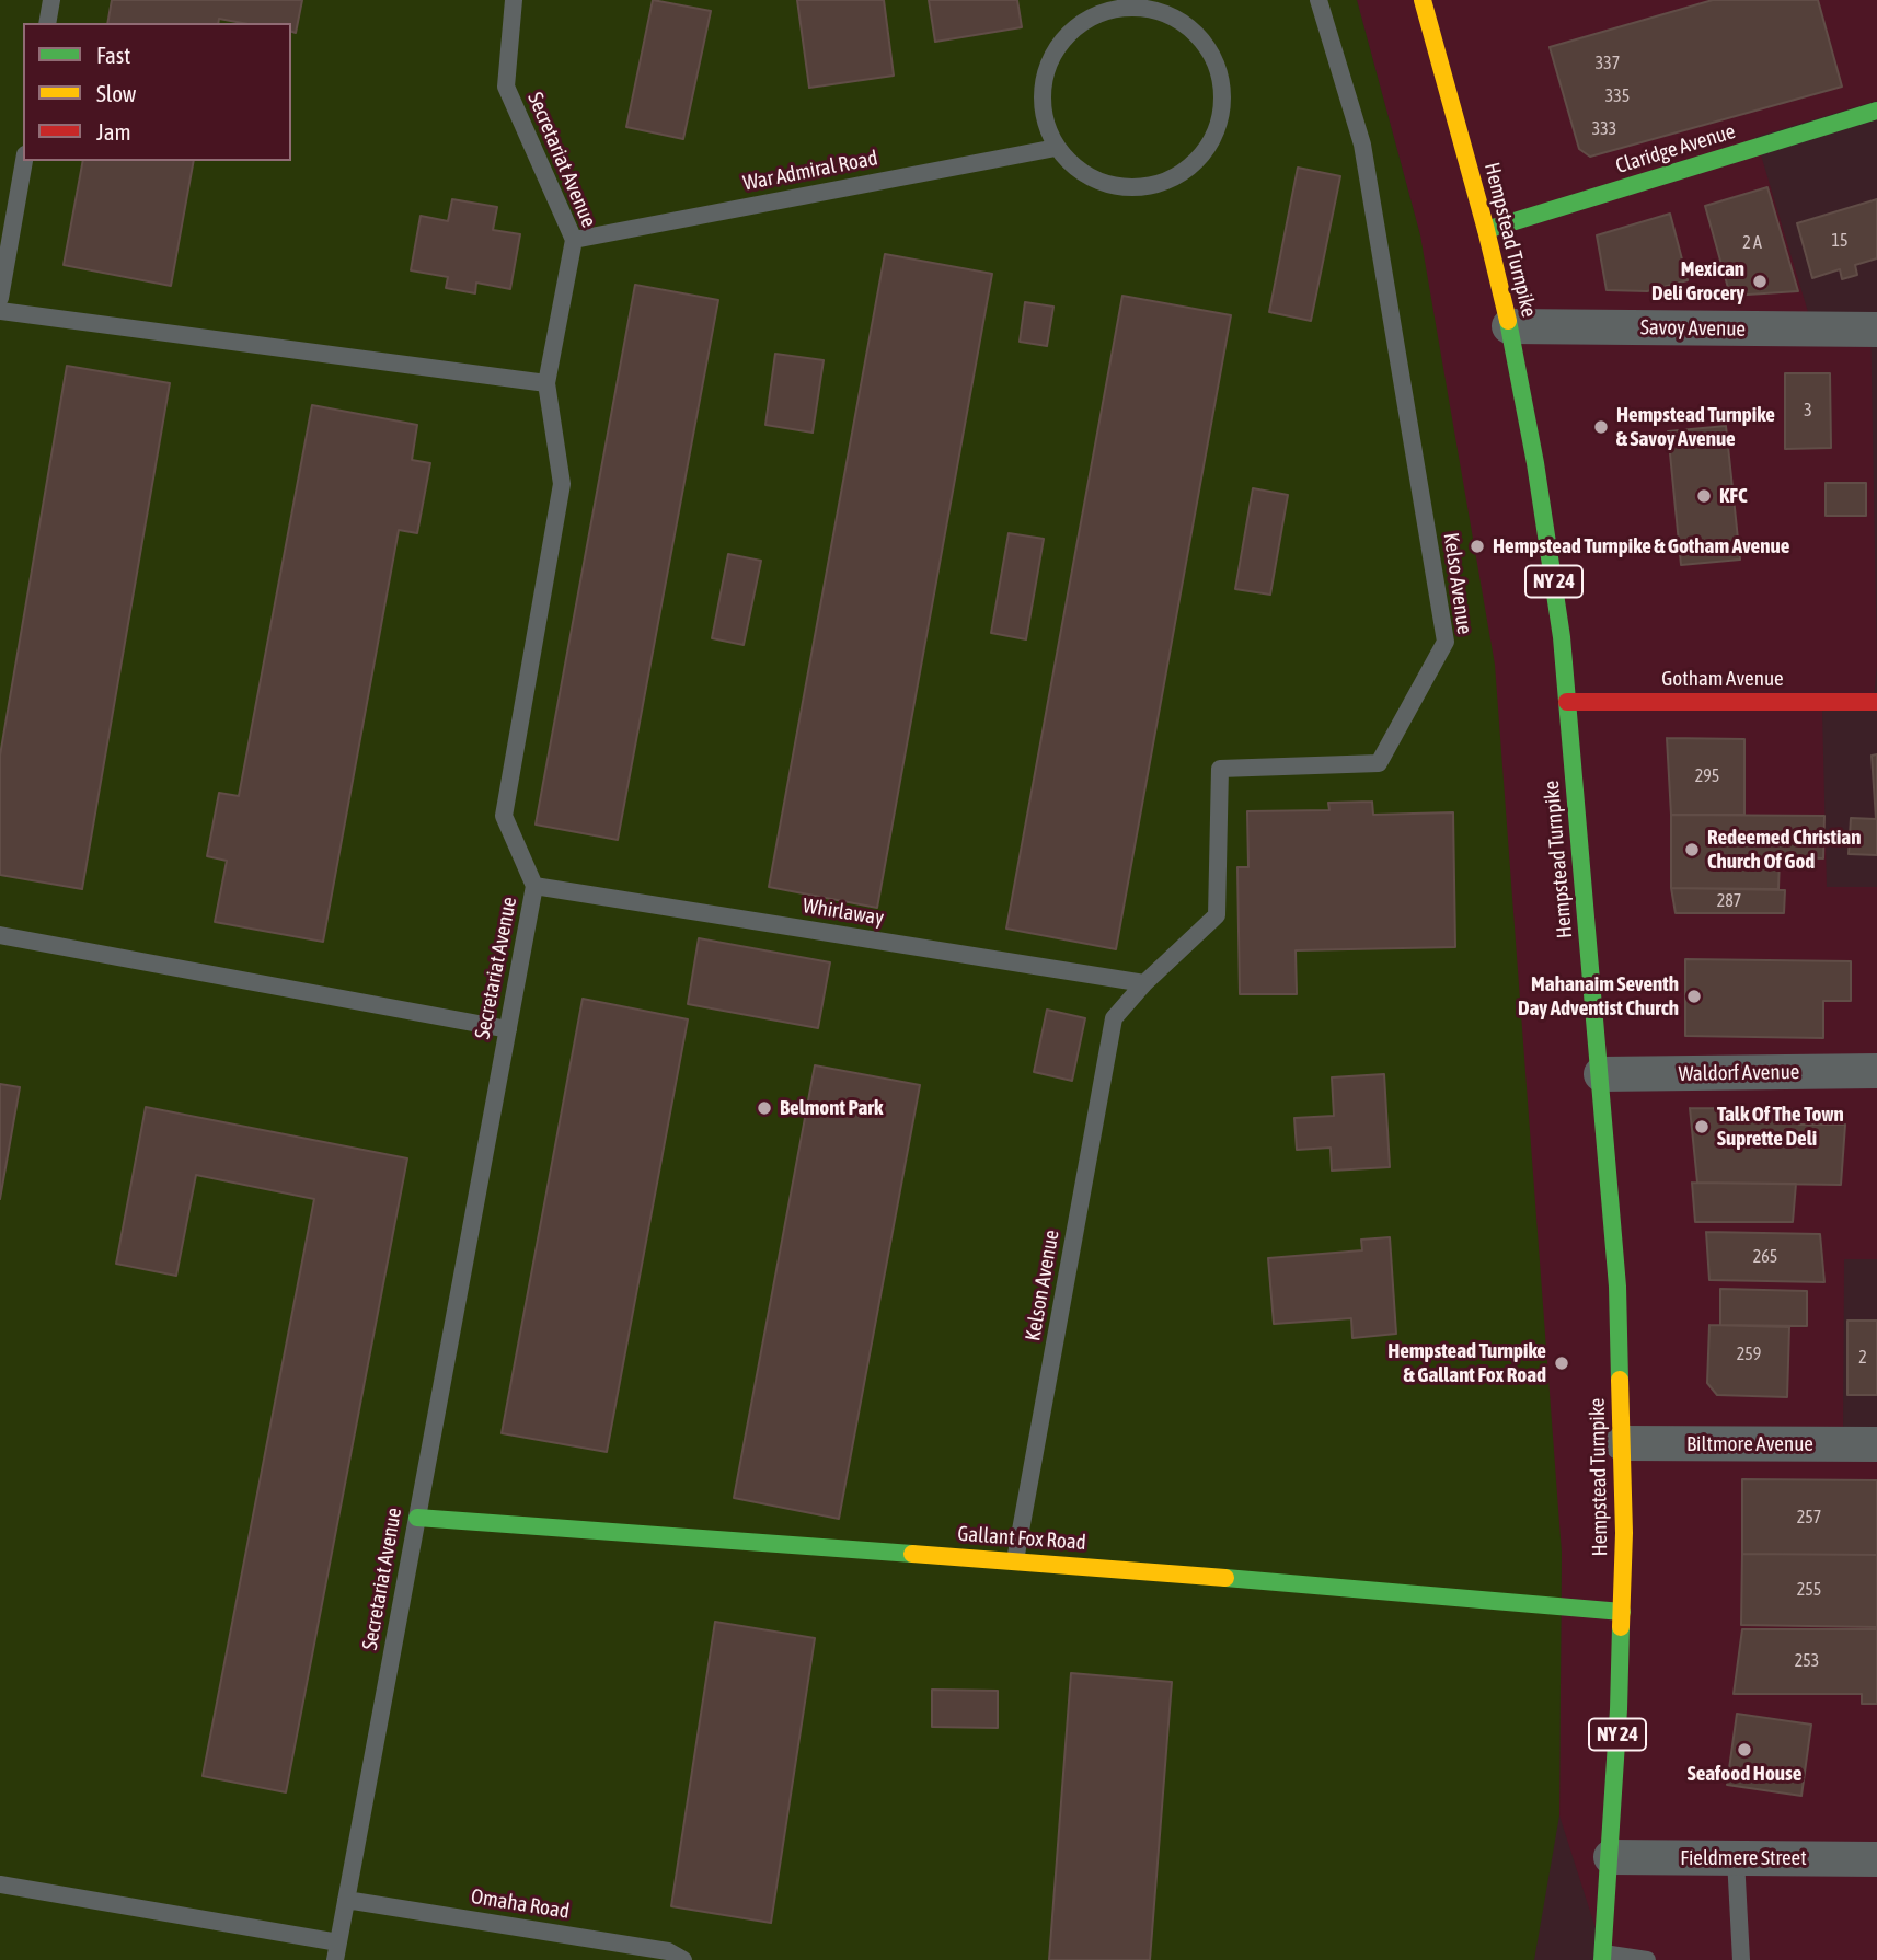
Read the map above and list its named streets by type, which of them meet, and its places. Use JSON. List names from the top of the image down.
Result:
{
  "streets": {
    "main road": [
      "Claridge Avenue",
      "Hempstead Turnpike",
      "NY 24",
      "Gotham Avenue",
      "Gallant Fox Road"
    ],
    "street": [
      "Savoy Avenue",
      "Waldorf Avenue",
      "Biltmore Avenue",
      "Fieldmere Street"
    ],
    "lane": [
      "Secretariat Avenue",
      "War Admiral Road",
      "Kelso Avenue",
      "Whirlaway",
      "Kelson Avenue",
      "Omaha Road"
    ]
  },
  "crossings": [
    ["Claridge Avenue", "Hempstead Turnpike"],
    ["Secretariat Avenue", "War Admiral Road"],
    ["Secretariat Avenue", "Whirlaway"],
    ["Secretariat Avenue", "Gallant Fox Road"],
    ["Secretariat Avenue", "Omaha Road"],
    ["Hempstead Turnpike", "Savoy Avenue"],
    ["Hempstead Turnpike", "Gotham Avenue"],
    ["Hempstead Turnpike", "Waldorf Avenue"],
    ["Hempstead Turnpike", "Biltmore Avenue"],
    ["Hempstead Turnpike", "Gallant Fox Road"],
    ["Hempstead Turnpike", "Fieldmere Street"],
    ["Kelso Avenue", "Whirlaway"],
    ["Kelso Avenue", "Kelson Avenue"],
    ["Kelson Avenue", "Gallant Fox Road"]
  ],
  "places": [
    "Mexican Deli Grocery",
    "Hempstead Turnpike & Savoy Avenue",
    "KFC",
    "Hempstead Turnpike & Gotham Avenue",
    "Redeemed Christian Church Of God",
    "Mahanaim Seventh Day Adventist Church",
    "Belmont Park",
    "Talk Of The Town Suprette Deli",
    "Hempstead Turnpike & Gallant Fox Road",
    "Seafood House"
  ],
  "house_numbers": [
    "337",
    "335",
    "333",
    "15",
    "2 A",
    "3",
    "295",
    "287",
    "265",
    "259",
    "2",
    "257",
    "255",
    "253"
  ],
  "legend": ["Fast", "Slow", "Jam"]
}
